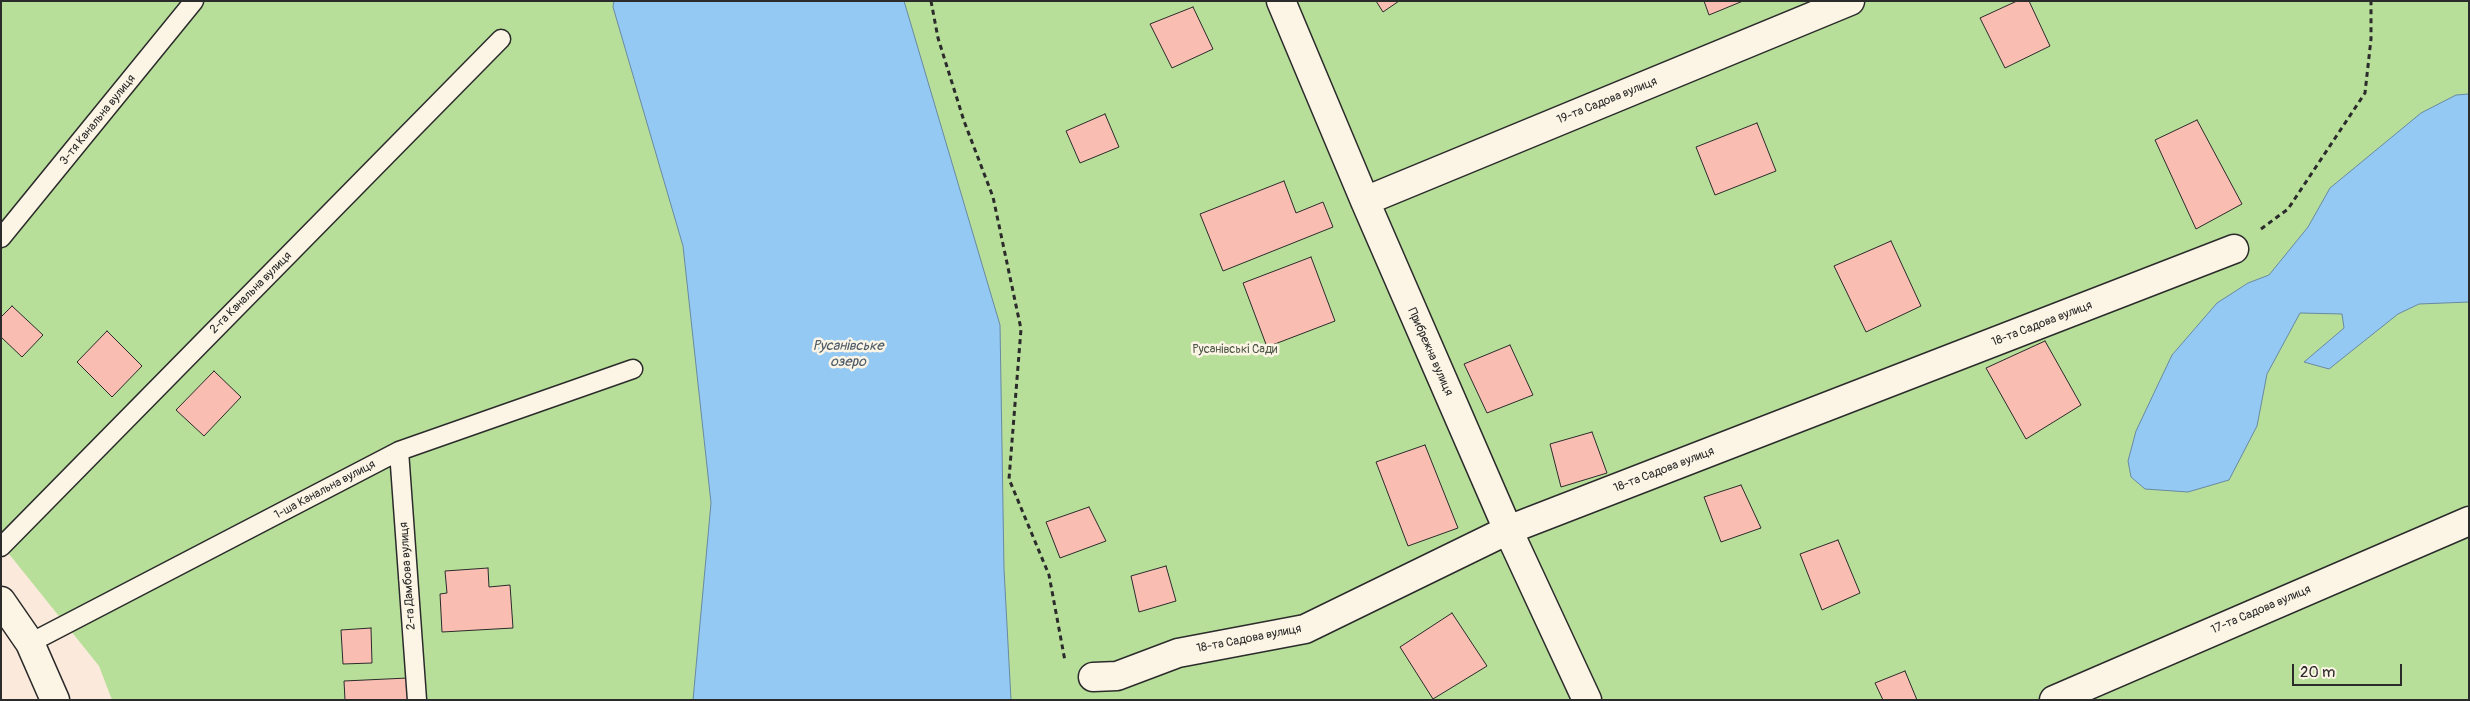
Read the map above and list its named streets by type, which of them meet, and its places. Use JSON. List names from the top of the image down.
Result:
{
  "streets": {
    "street": [
      "19-та Садова вулиця",
      "18-та Садова вулиця",
      "Прибрежна вулиця",
      "17-та Садова вулиця"
    ],
    "lane": [
      "3-тя Канальна вулиця",
      "2-га Канальна вулиця",
      "1-ша Канальна вулиця",
      "2-га Дамбова вулиця"
    ]
  },
  "crossings": [
    ["19-та Садова вулиця", "Прибрежна вулиця"],
    ["18-та Садова вулиця", "Прибрежна вулиця"],
    ["1-ша Канальна вулиця", "2-га Дамбова вулиця"]
  ],
  "water": ["Русанівське озеро"],
  "parks": ["Русанівські Сади"],
  "scale_bar": "20 m"
}
